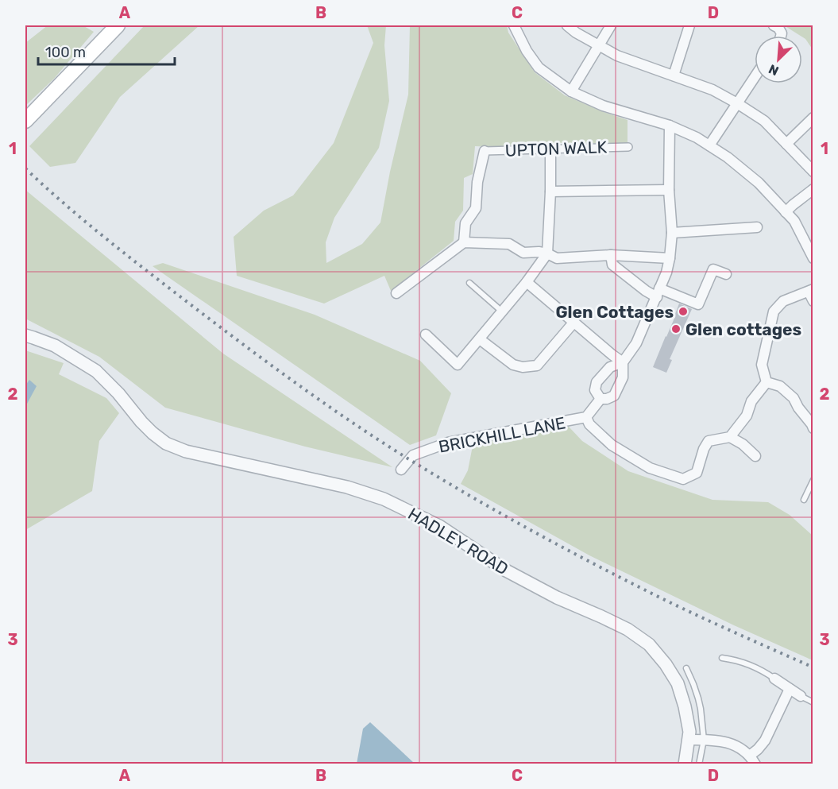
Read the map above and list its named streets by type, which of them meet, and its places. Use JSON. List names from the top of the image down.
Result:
{
  "streets": {
    "street": ["UPTON WALK", "BRICKHILL LANE", "HADLEY ROAD"]
  },
  "places": ["Glen Cottages", "Glen cottages"],
  "scale_bar": "100 m",
  "north": "bottom left",
  "grid": {
    "columns": [
      "A",
      "B",
      "C",
      "D"
    ],
    "rows": ["1", "2", "3"]
  }
}
